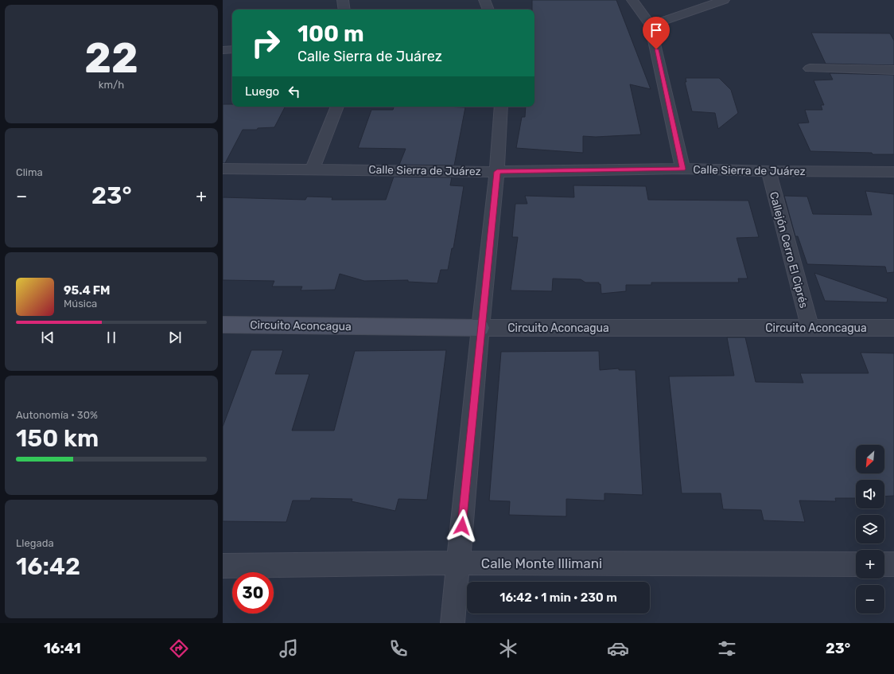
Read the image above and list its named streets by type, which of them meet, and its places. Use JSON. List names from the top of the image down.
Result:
{
  "streets": {
    "street": [
      "Calle Sierra de Juárez",
      "Callejón Cerro El Ciprés",
      "Circuito Aconcagua",
      "Calle Monte Illimani"
    ]
  },
  "crossings": [
    ["Calle Sierra de Juárez", "Callejón Cerro El Ciprés"],
    ["Callejón Cerro El Ciprés", "Circuito Aconcagua"]
  ],
  "north": "bottom left",
  "page": {
    "tile": [
      ["22", "km/h"],
      "Clima",
      ["Autonomía · 30%", "150 km"],
      ["Llegada", "16:42"]
    ],
    "turn": ["100 m", "Calle Sierra de Juárez"],
    "then": "Luego",
    "heat": ["−", "23°", "+"],
    "song": ["95.4 FM", "Música"],
    "map_buttons": ["+", "−"],
    "limit": "30",
    "trip": "16:42 · 1 min · 230 m",
    "tabs": ["16:41", "23°"]
  }
}
